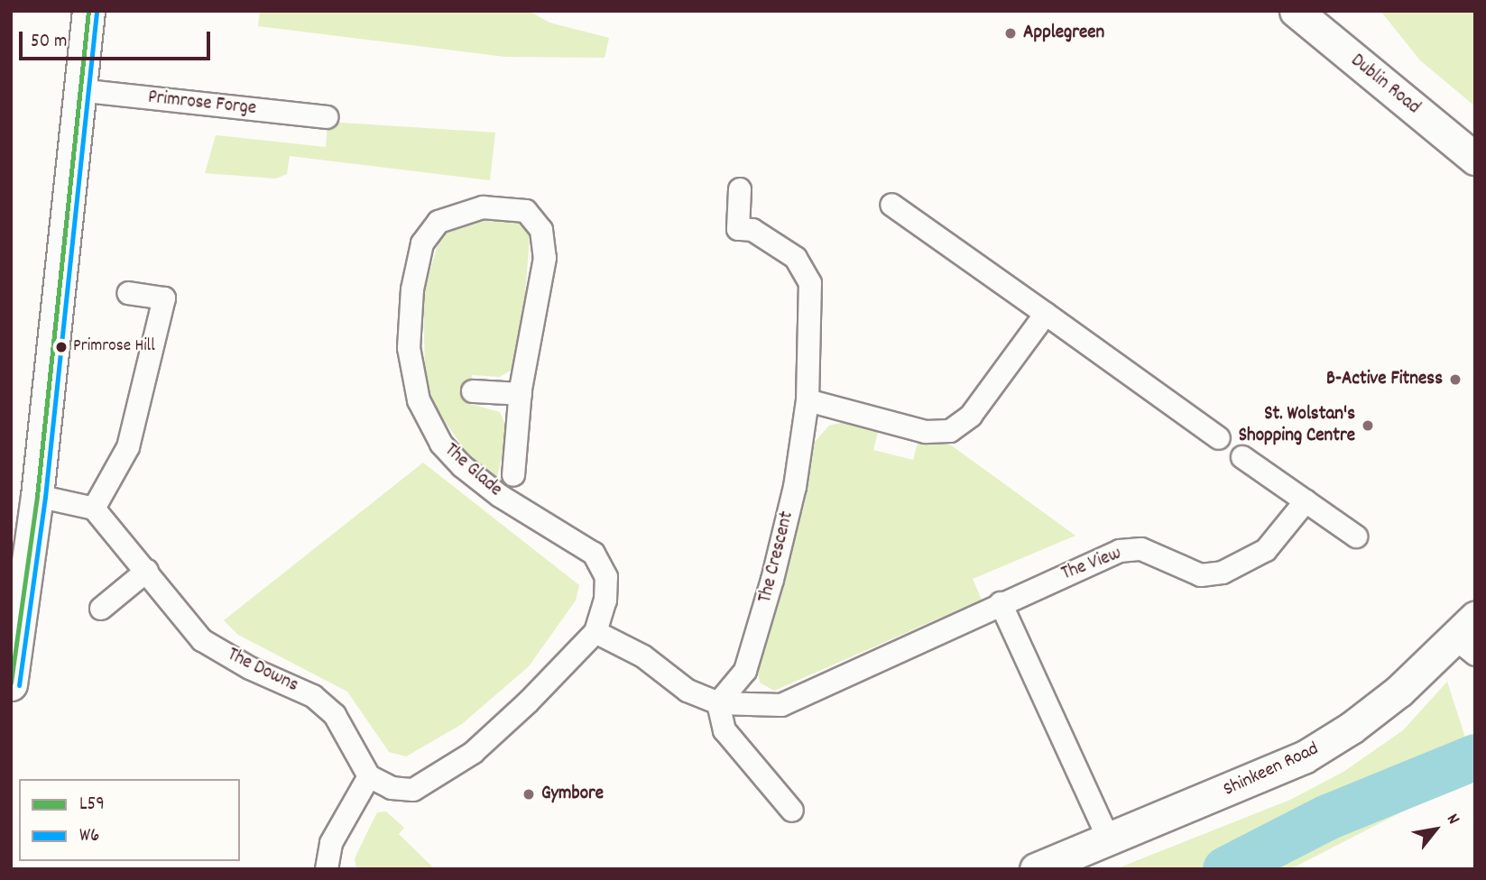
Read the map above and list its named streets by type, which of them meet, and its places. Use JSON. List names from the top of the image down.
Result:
{
  "streets": {
    "main road": ["Dublin Road", "Shinkeen Road"],
    "street": [
      "Primrose Forge",
      "The Glade",
      "The Crescent",
      "The View",
      "The Downs"
    ]
  },
  "crossings": [
    ["The Glade", "The View"],
    ["The Glade", "The Downs"],
    ["The Crescent", "The View"]
  ],
  "places": [
    "Applegreen",
    "Primrose Hill",
    "B-Active Fitness",
    "St. Wolstan's Shopping Centre",
    "Gymbore"
  ],
  "lines": ["transit line L59", "transit line W6"],
  "legend": ["L59", "W6"],
  "scale_bar": "50 m",
  "north": "top right"
}
